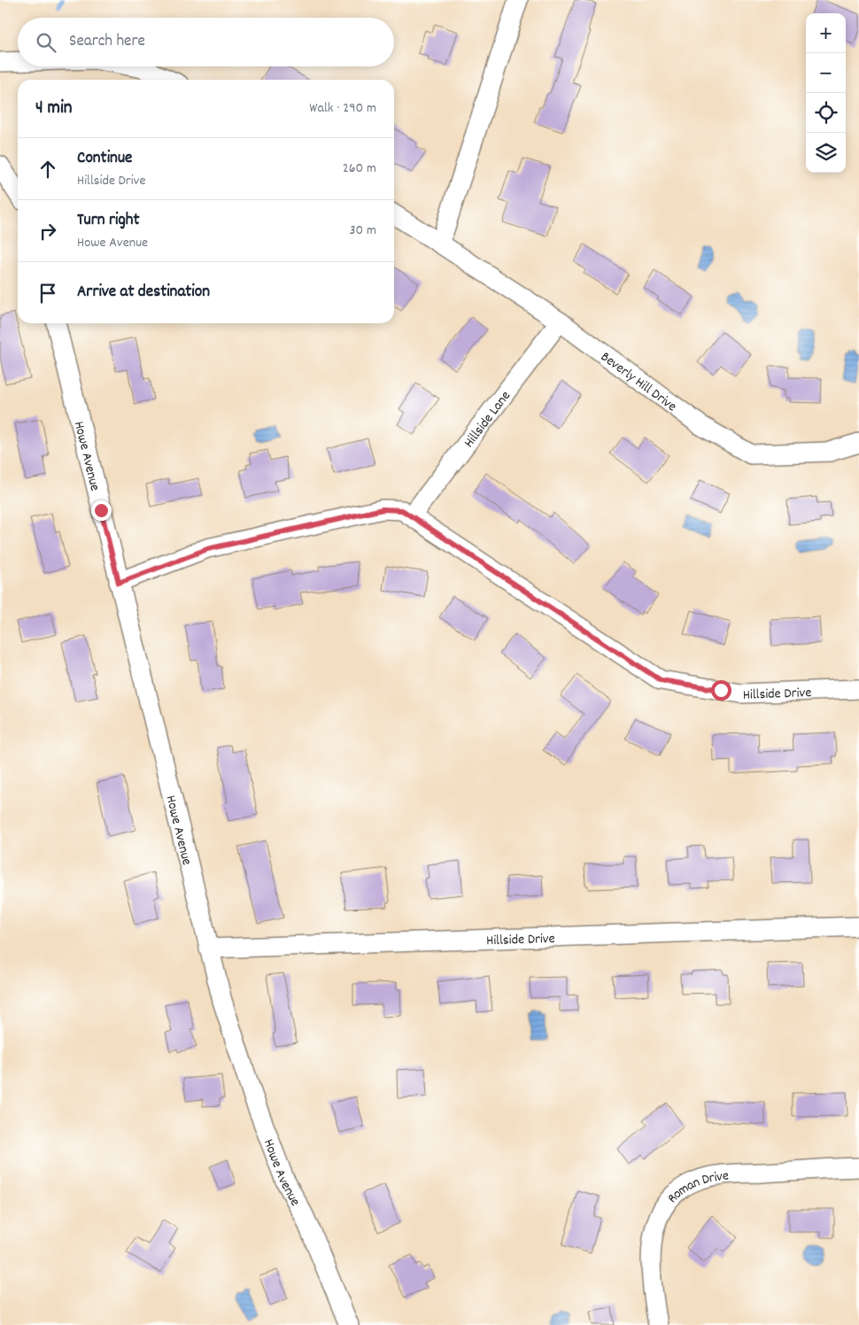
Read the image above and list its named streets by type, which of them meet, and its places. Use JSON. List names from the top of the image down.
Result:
{
  "streets": {
    "street": [
      "Beverly Hill Drive",
      "Hillside Lane",
      "Howe Avenue",
      "Hillside Drive",
      "Roman Drive"
    ]
  },
  "crossings": [
    ["Beverly Hill Drive", "Hillside Lane"],
    ["Hillside Lane", "Hillside Drive"],
    ["Howe Avenue", "Hillside Drive"]
  ],
  "page": {
    "map_buttons": ["+", "−"],
    "search": "Search here",
    "heading": ["4 min", "Walk · 290 m"],
    "list": [
      ["Continue", "Hillside Drive", "260 m"],
      ["Turn right", "Howe Avenue", "30 m"],
      "Arrive at destination"
    ]
  }
}
